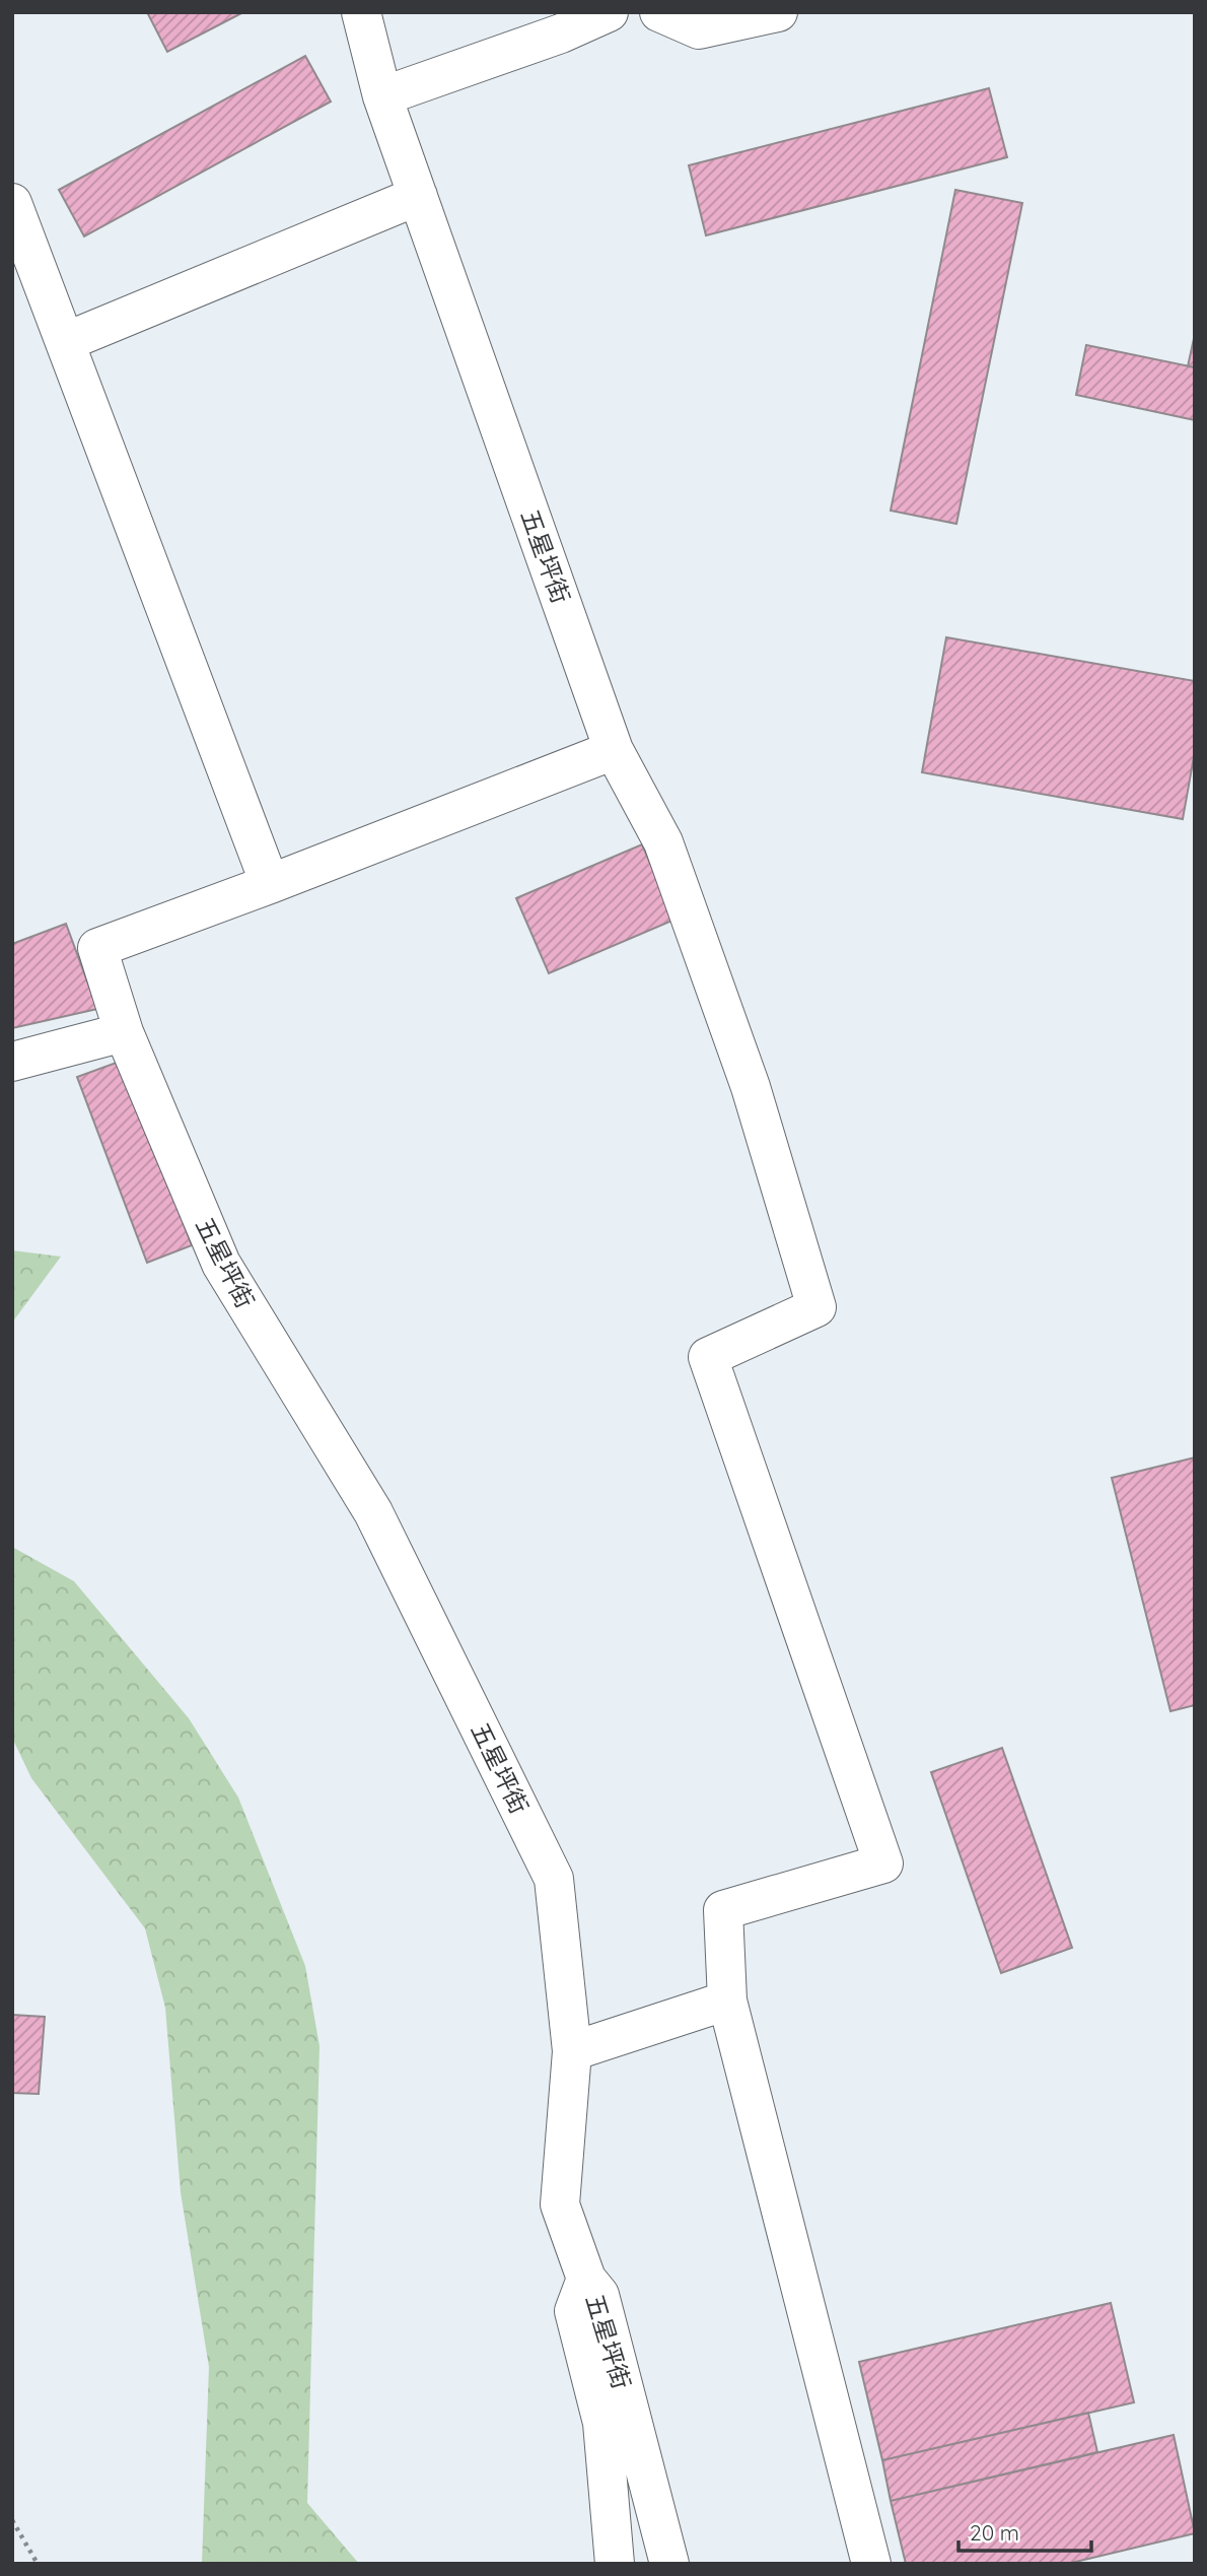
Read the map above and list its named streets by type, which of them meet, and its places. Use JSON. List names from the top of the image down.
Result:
{
  "streets": {
    "street": ["五星坪街"]
  },
  "scale_bar": "20 m"
}
